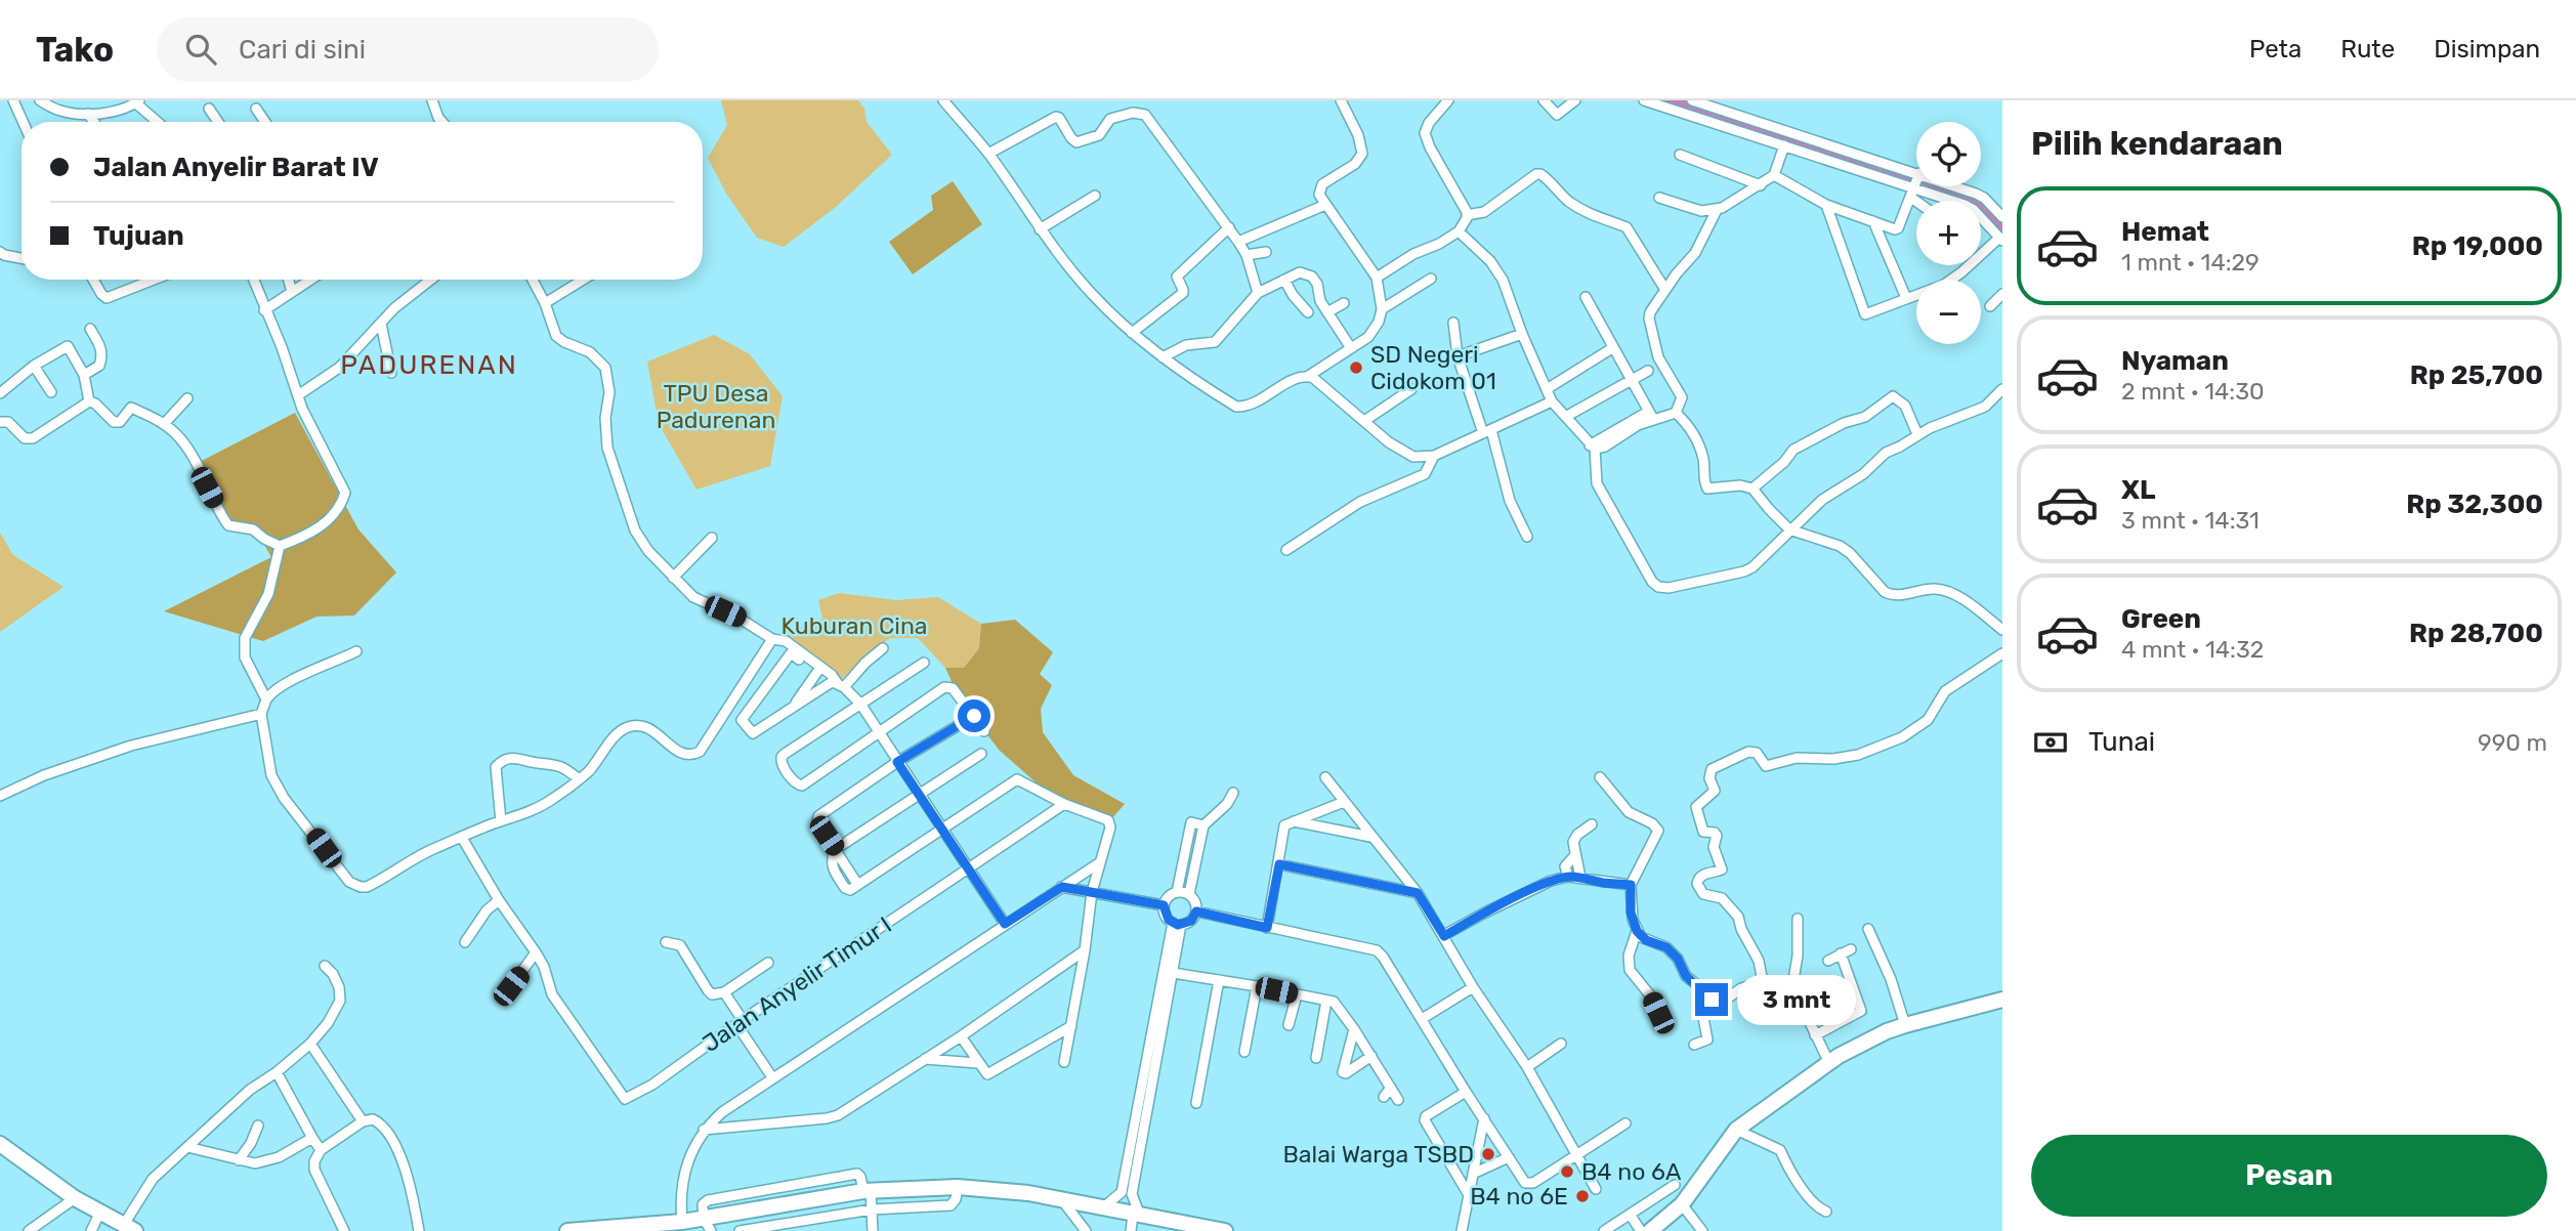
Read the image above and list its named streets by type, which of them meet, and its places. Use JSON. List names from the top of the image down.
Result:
{
  "streets": {
    "street": ["Jalan Anyelir Timur I"]
  },
  "districts": ["PADURENAN"],
  "parks": ["TPU Desa Padurenan", "Kuburan Cina"],
  "places": [
    "SD Negeri Cidokom 01",
    "Balai Warga TSBD",
    "B4 no 6A",
    "B4 no 6E"
  ],
  "page": {
    "header": "Tako",
    "search": "Cari di sini",
    "nav": ["Peta", "Rute", "Disimpan"],
    "heading": "Pilih kendaraan",
    "map_buttons": ["+", "−"],
    "banner": ["Jalan Anyelir Barat IV", "Tujuan"],
    "list": [
      {
        "name": "Hemat",
        "note": "1 mnt · 14:29",
        "value": "Rp 19,000"
      },
      {
        "name": "Nyaman",
        "note": "2 mnt · 14:30",
        "value": "Rp 25,700"
      },
      {
        "name": "XL",
        "note": "3 mnt · 14:31",
        "value": "Rp 32,300"
      },
      {
        "name": "Green",
        "note": "4 mnt · 14:32",
        "value": "Rp 28,700"
      }
    ],
    "pay": ["Tunai", "990 m"],
    "bubble": "3 mnt",
    "buttons": "Pesan"
  }
}
